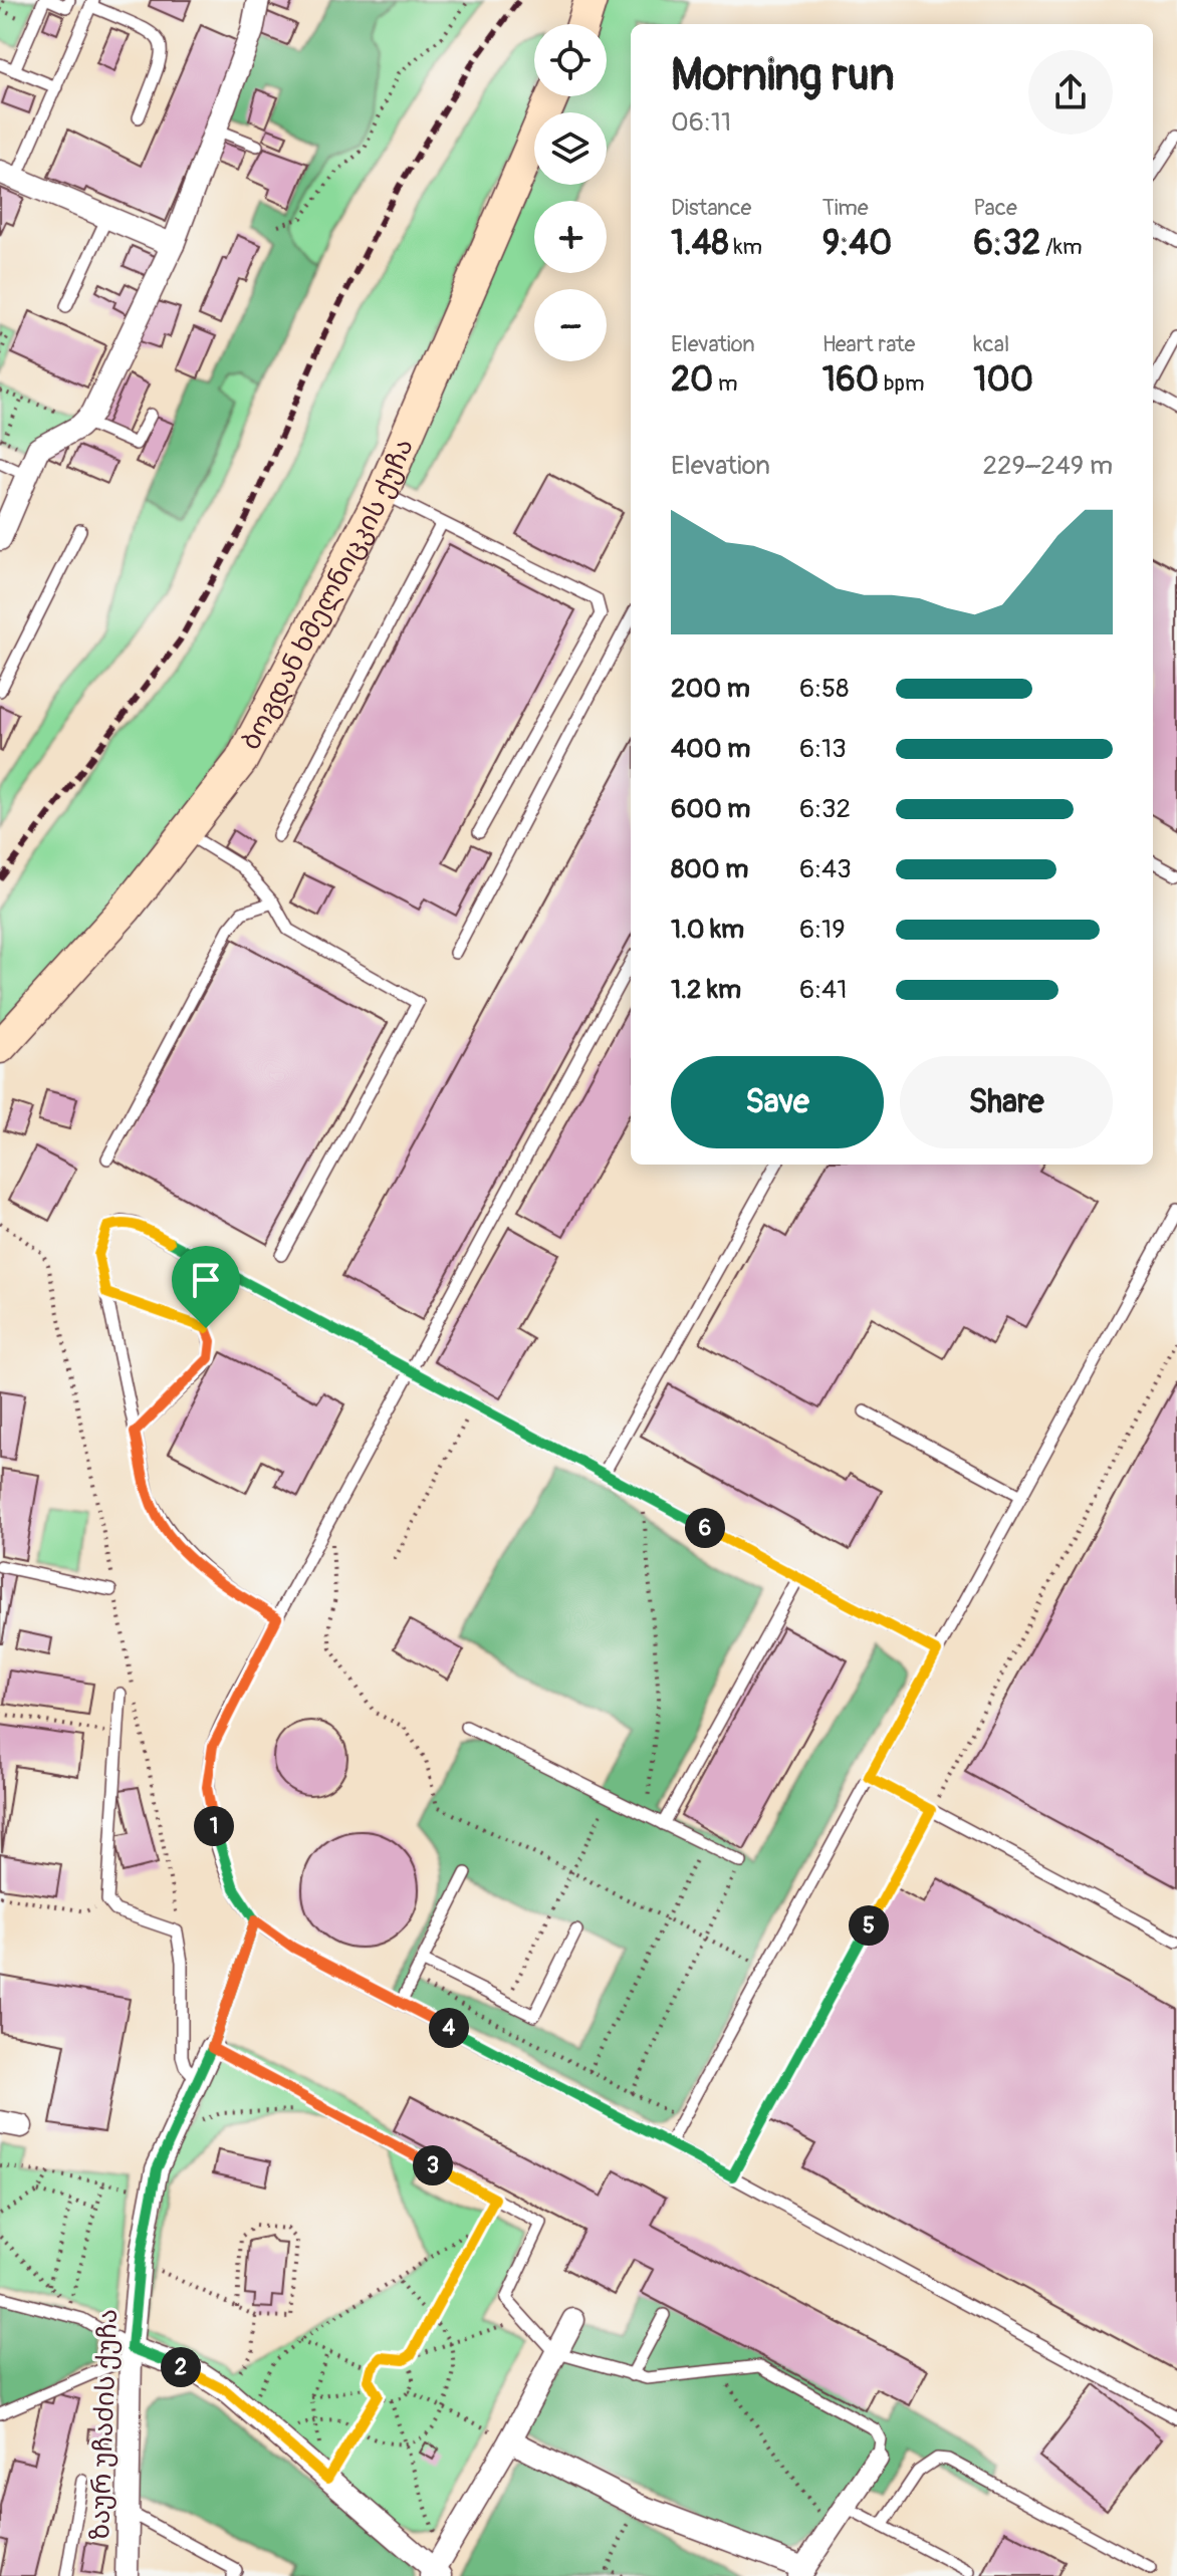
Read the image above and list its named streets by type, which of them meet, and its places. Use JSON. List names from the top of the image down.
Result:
{
  "streets": {
    "main road": ["ბოგდან ხმელნიცკის ქუჩა"],
    "street": ["ზაურ უჩაძის ქუჩა"]
  },
  "page": {
    "map_buttons": ["+", "−"],
    "heading": ["Morning run", "06:11"],
    "stats": [
      ["Distance", "1.48 km"],
      ["Time", "9:40"],
      ["Pace", "6:32 /km"],
      ["Elevation", "20 m"],
      ["Heart rate", "160 bpm"],
      ["kcal", "100"]
    ],
    "chart": ["Elevation", "229–249 m"],
    "list": [
      {
        "name": "200 m",
        "note": "6:58"
      },
      {
        "name": "400 m",
        "note": "6:13"
      },
      {
        "name": "600 m",
        "note": "6:32"
      },
      {
        "name": "800 m",
        "note": "6:43"
      },
      {
        "name": "1.0 km",
        "note": "6:19"
      },
      {
        "name": "1.2 km",
        "note": "6:41"
      }
    ],
    "buttons": ["Save", "Share"],
    "pins": [
      "6",
      "1",
      "5",
      "4",
      "3",
      "2"
    ]
  }
}
